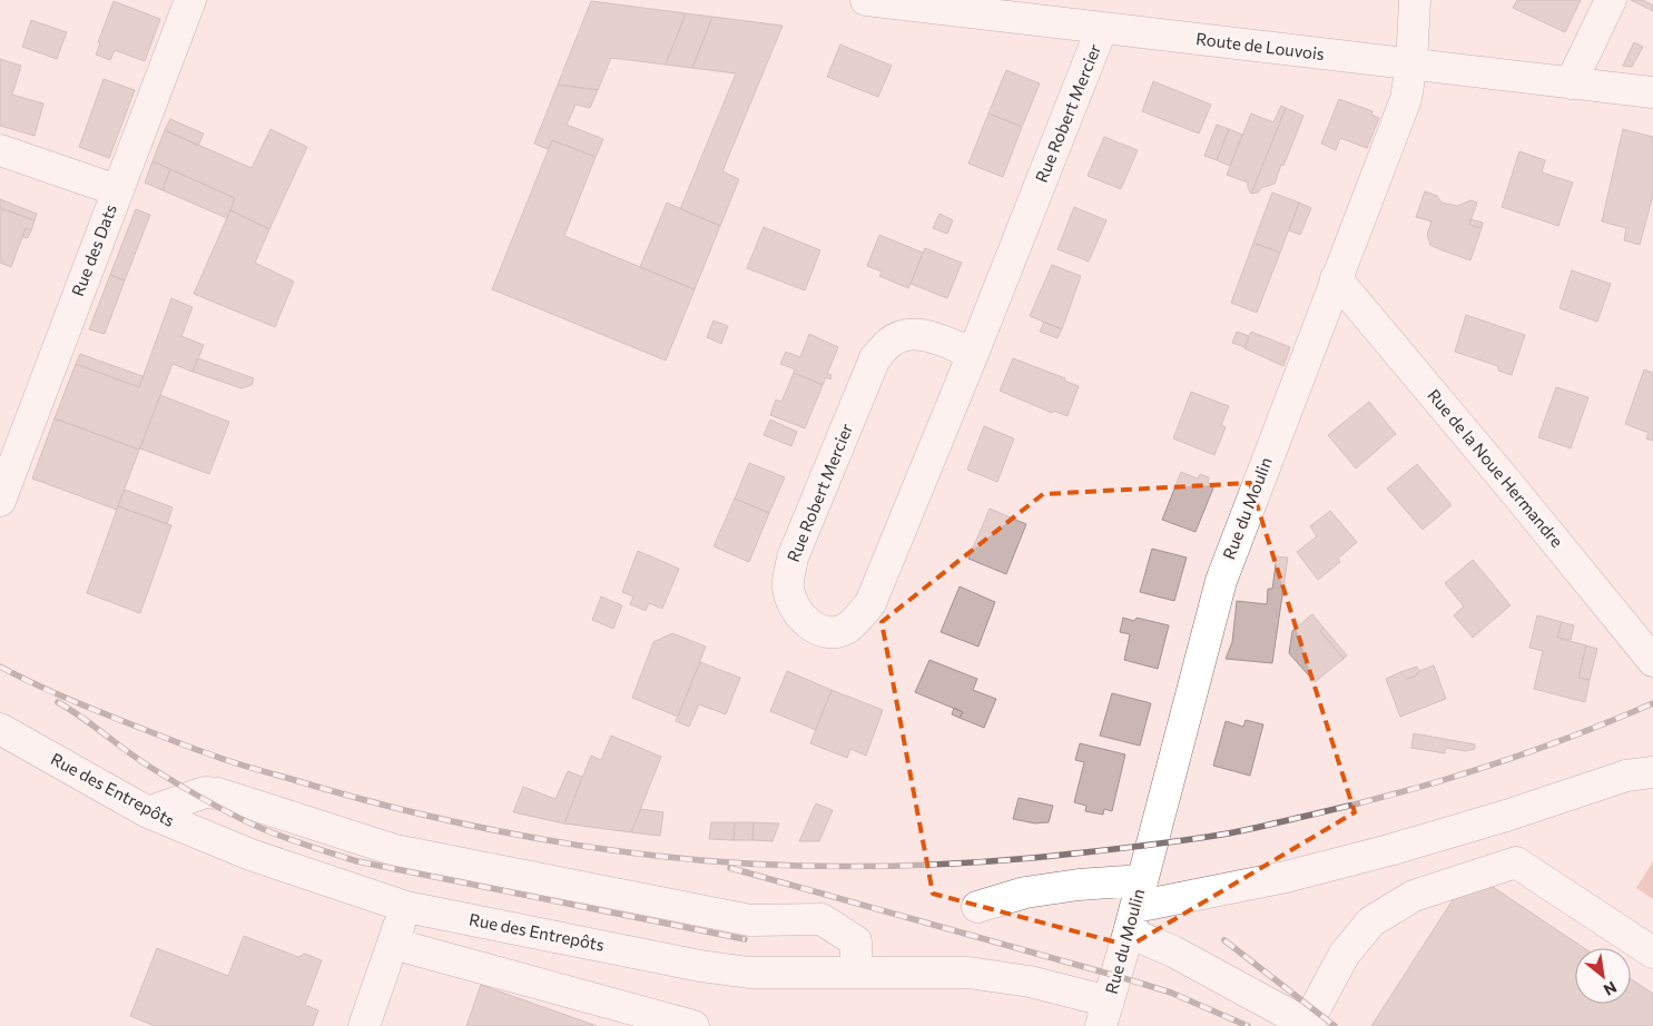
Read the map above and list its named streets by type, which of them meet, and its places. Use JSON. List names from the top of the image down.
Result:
{
  "streets": {
    "street": [
      "Route de Louvois",
      "Rue Robert Mercier",
      "Rue des Dats",
      "Rue de la Noue Hermandre",
      "Rue du Moulin",
      "Rue des Entrepôts"
    ]
  },
  "crossings": [
    ["Route de Louvois", "Rue Robert Mercier"],
    ["Route de Louvois", "Rue du Moulin"],
    ["Rue de la Noue Hermandre", "Rue du Moulin"],
    ["Rue du Moulin", "Rue des Entrepôts"]
  ],
  "north": "bottom right"
}
